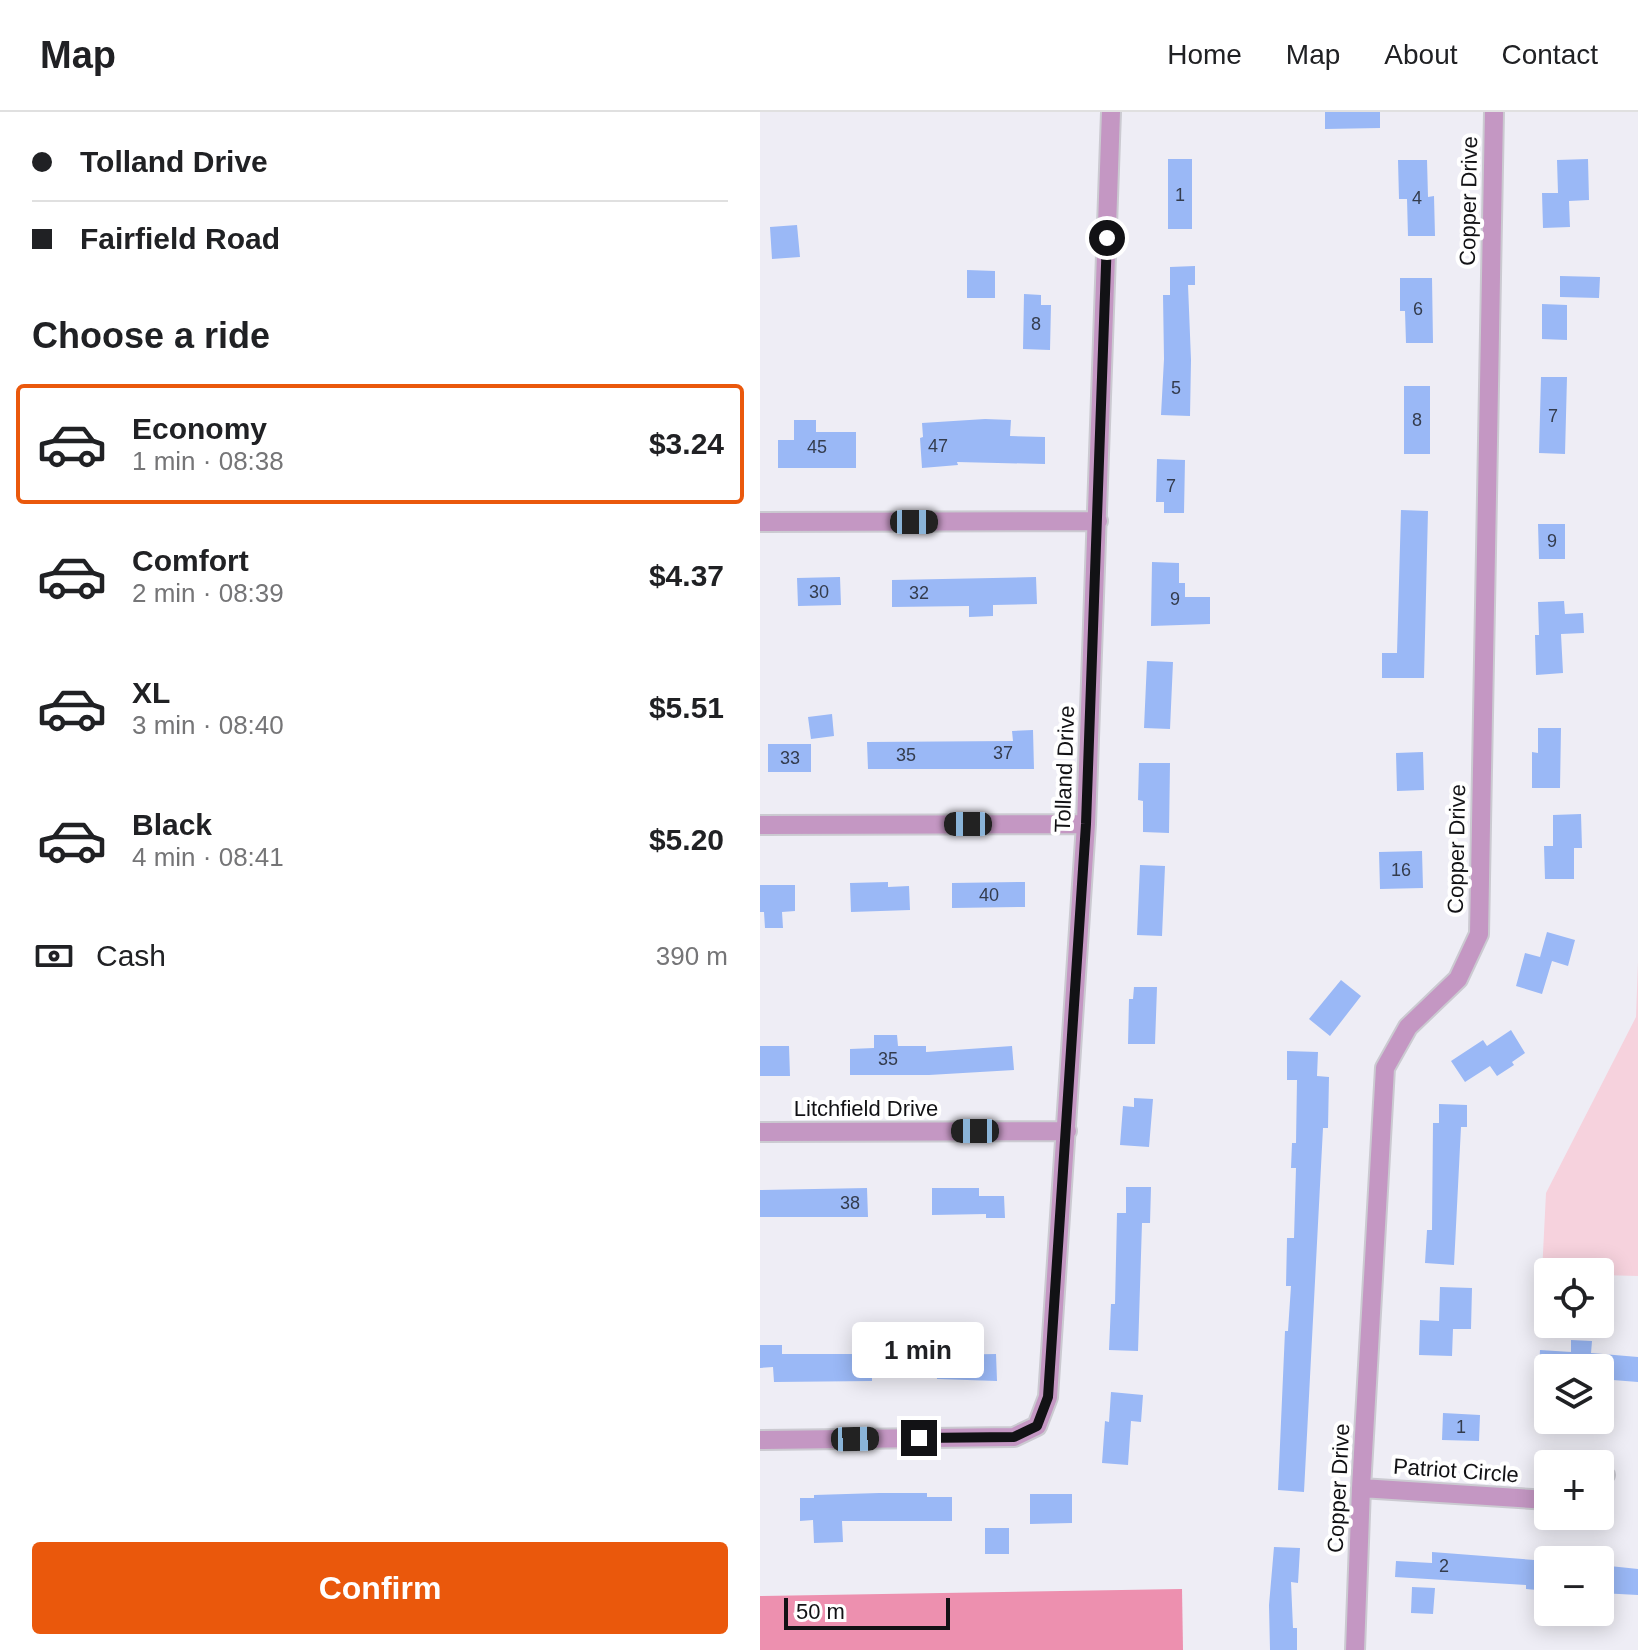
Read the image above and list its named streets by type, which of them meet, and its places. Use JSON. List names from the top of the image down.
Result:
{
  "streets": {
    "street": [
      "Copper Drive",
      "Tolland Drive",
      "Litchfield Drive",
      "Patriot Circle"
    ]
  },
  "crossings": [
    ["Copper Drive", "Patriot Circle"],
    ["Tolland Drive", "Litchfield Drive"]
  ],
  "house_numbers": [
    "1",
    "4",
    "6",
    "8",
    "5",
    "7",
    "8",
    "47",
    "45",
    "7",
    "9",
    "30",
    "32",
    "9",
    "37",
    "35",
    "33",
    "16",
    "40",
    "35",
    "38",
    "1",
    "2"
  ],
  "scale_bar": "50 m",
  "page": {
    "header": "Map",
    "nav": [
      "Home",
      "Map",
      "About",
      "Contact"
    ],
    "banner": ["Tolland Drive", "Fairfield Road"],
    "heading": "Choose a ride",
    "list": [
      {
        "name": "Economy",
        "note": "1 min · 08:38",
        "value": "$3.24"
      },
      {
        "name": "Comfort",
        "note": "2 min · 08:39",
        "value": "$4.37"
      },
      {
        "name": "XL",
        "note": "3 min · 08:40",
        "value": "$5.51"
      },
      {
        "name": "Black",
        "note": "4 min · 08:41",
        "value": "$5.20"
      }
    ],
    "pay": ["Cash", "390 m"],
    "map_buttons": ["+", "−"],
    "bubble": "1 min",
    "buttons": "Confirm",
    "scale": "50 m"
  }
}
